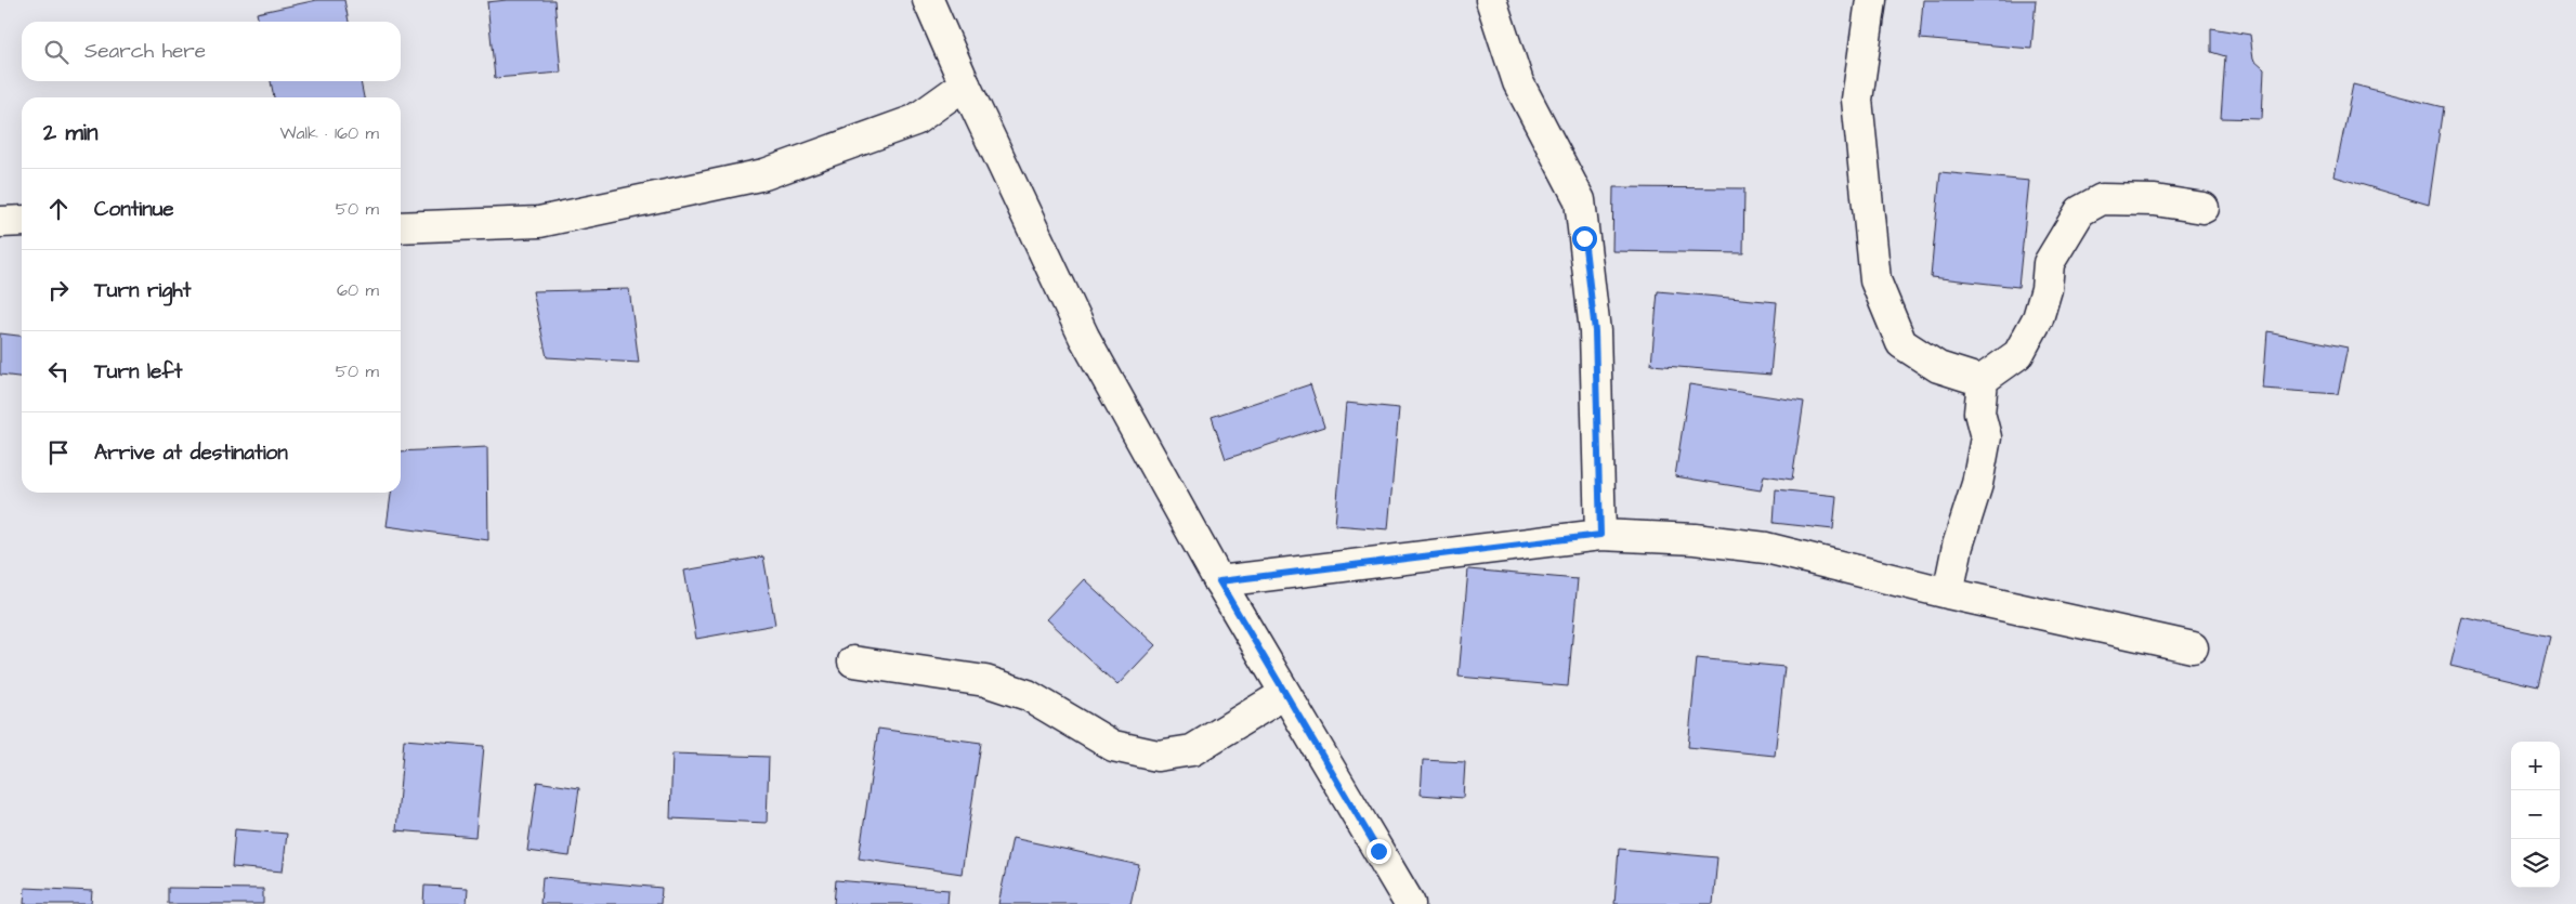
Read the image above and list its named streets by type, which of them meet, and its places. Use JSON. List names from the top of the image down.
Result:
{
  "page": {
    "search": "Search here",
    "heading": ["2 min", "Walk · 160 m"],
    "list": [
      ["Continue", "50 m"],
      ["Turn right", "60 m"],
      ["Turn left", "50 m"],
      "Arrive at destination"
    ],
    "map_buttons": ["+", "−"]
  }
}
